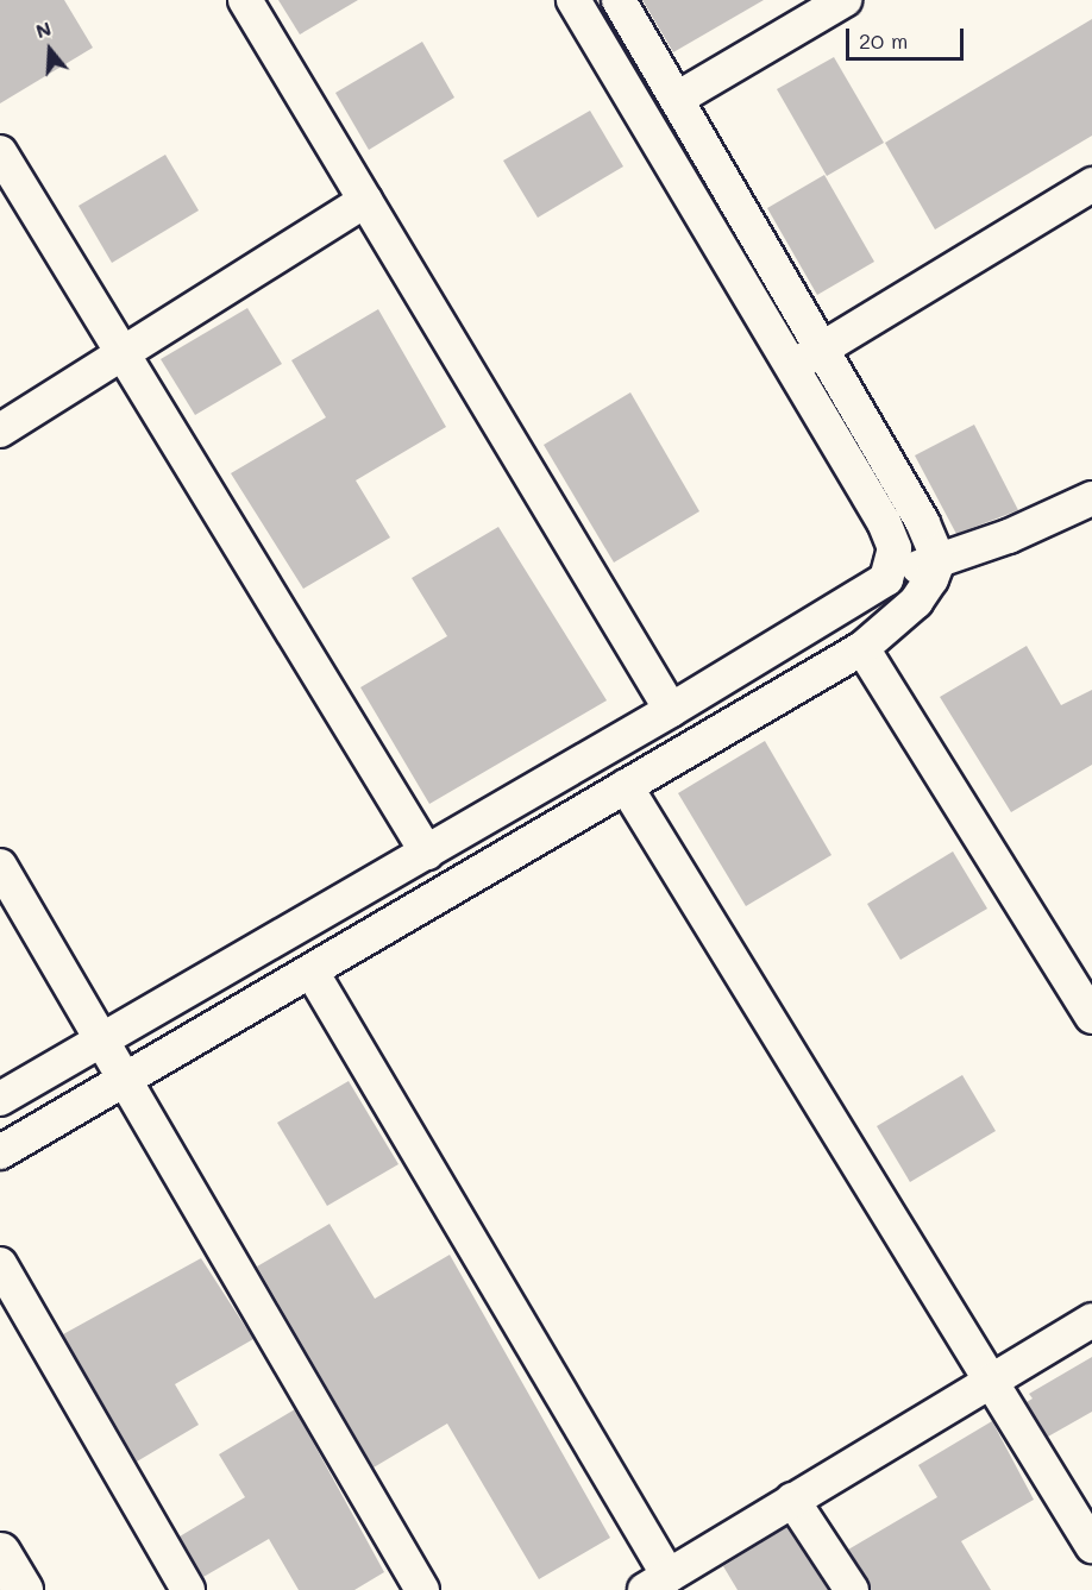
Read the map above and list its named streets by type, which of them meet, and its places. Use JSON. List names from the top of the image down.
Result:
{
  "scale_bar": "20 m",
  "north": "top"
}
